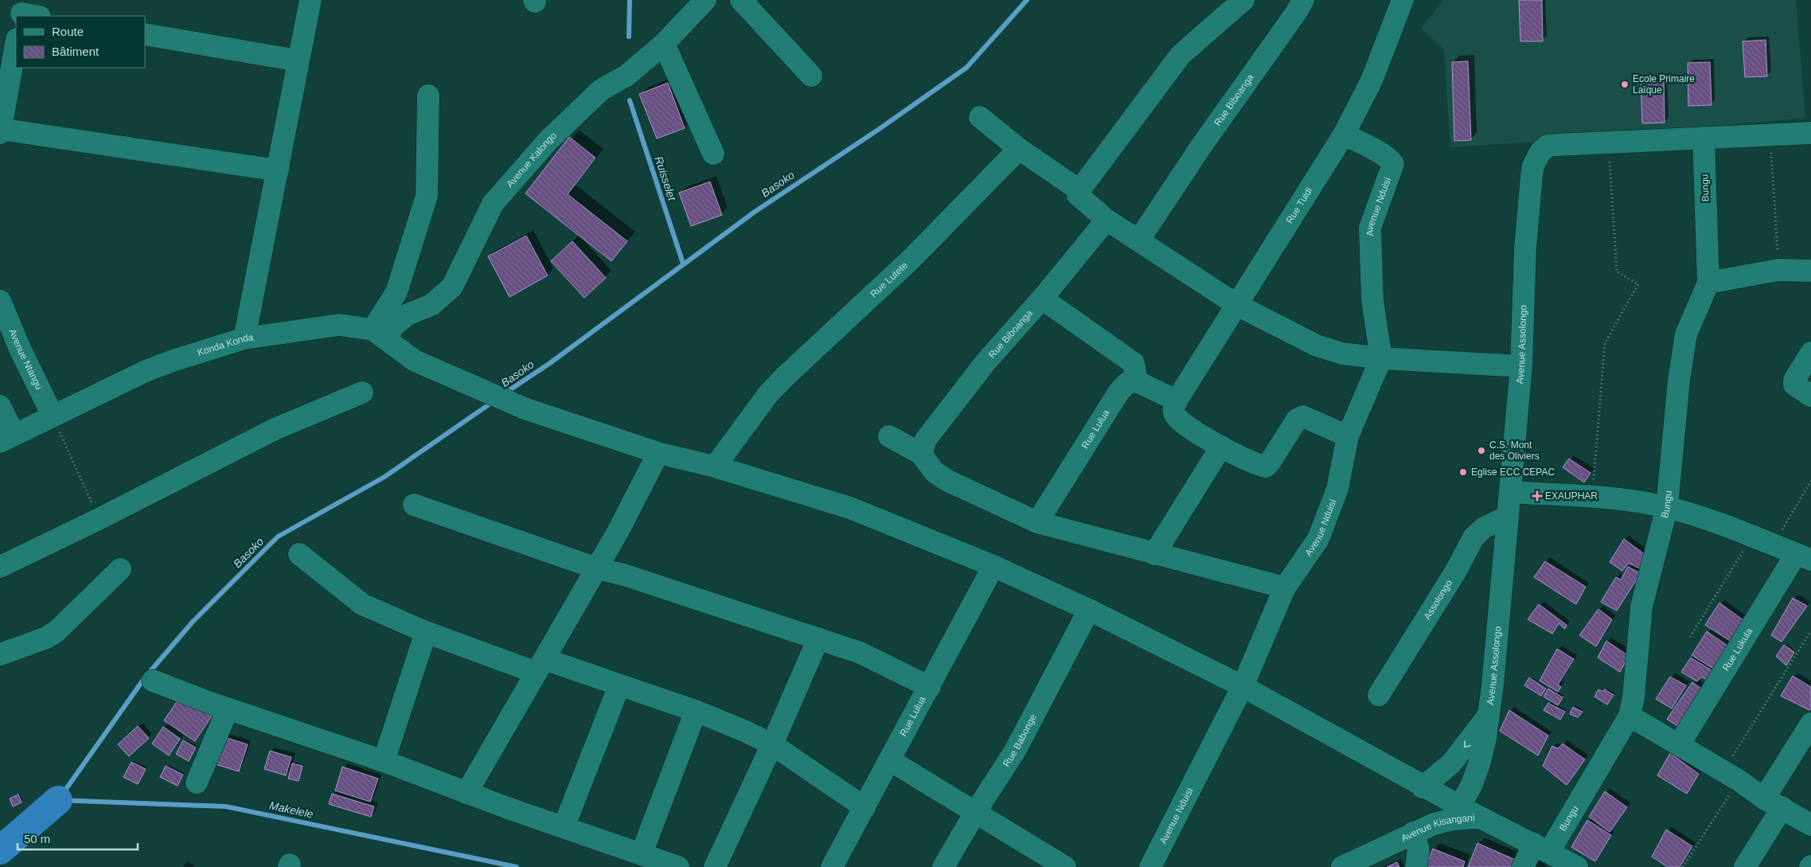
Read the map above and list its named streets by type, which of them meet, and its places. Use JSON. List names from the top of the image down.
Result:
{
  "streets": {
    "street": [
      "Rue Biboanga",
      "Avenue Kalongo",
      "Bungu",
      "Rue Tuidi",
      "Avenue Nduisi",
      "Rue Lutete",
      "Avenue Assolongo",
      "Konda Konda",
      "Avenue Ntangu",
      "Rue Lulua",
      "Assolongo",
      "Rue Lukula",
      "Rue Babonge",
      "Avenue Kisangani"
    ]
  },
  "crossings": [
    ["Avenue Kalongo", "Konda Konda"],
    ["Bungu", "Avenue Assolongo"],
    ["Bungu", "Avenue Kisangani"],
    ["Rue Tuidi", "Avenue Nduisi"],
    ["Avenue Nduisi", "Konda Konda"],
    ["Rue Lutete", "Konda Konda"],
    ["Avenue Assolongo", "Konda Konda"],
    ["Avenue Assolongo", "Assolongo"],
    ["Konda Konda", "Avenue Ntangu"],
    ["Konda Konda", "Rue Lulua"],
    ["Konda Konda", "Rue Babonge"],
    ["Konda Konda", "Avenue Kisangani"]
  ],
  "water": ["Ruisselet", "Basoko", "Makelele"],
  "places": {
    "other": ["Ecole Primaire Laïque", "C.S. Mont des Oliviers", "Eglise ECC CEPAC"],
    "health": ["EXAUPHAR"]
  },
  "legend": ["Route", "Bâtiment"],
  "scale_bar": "50 m"
}
